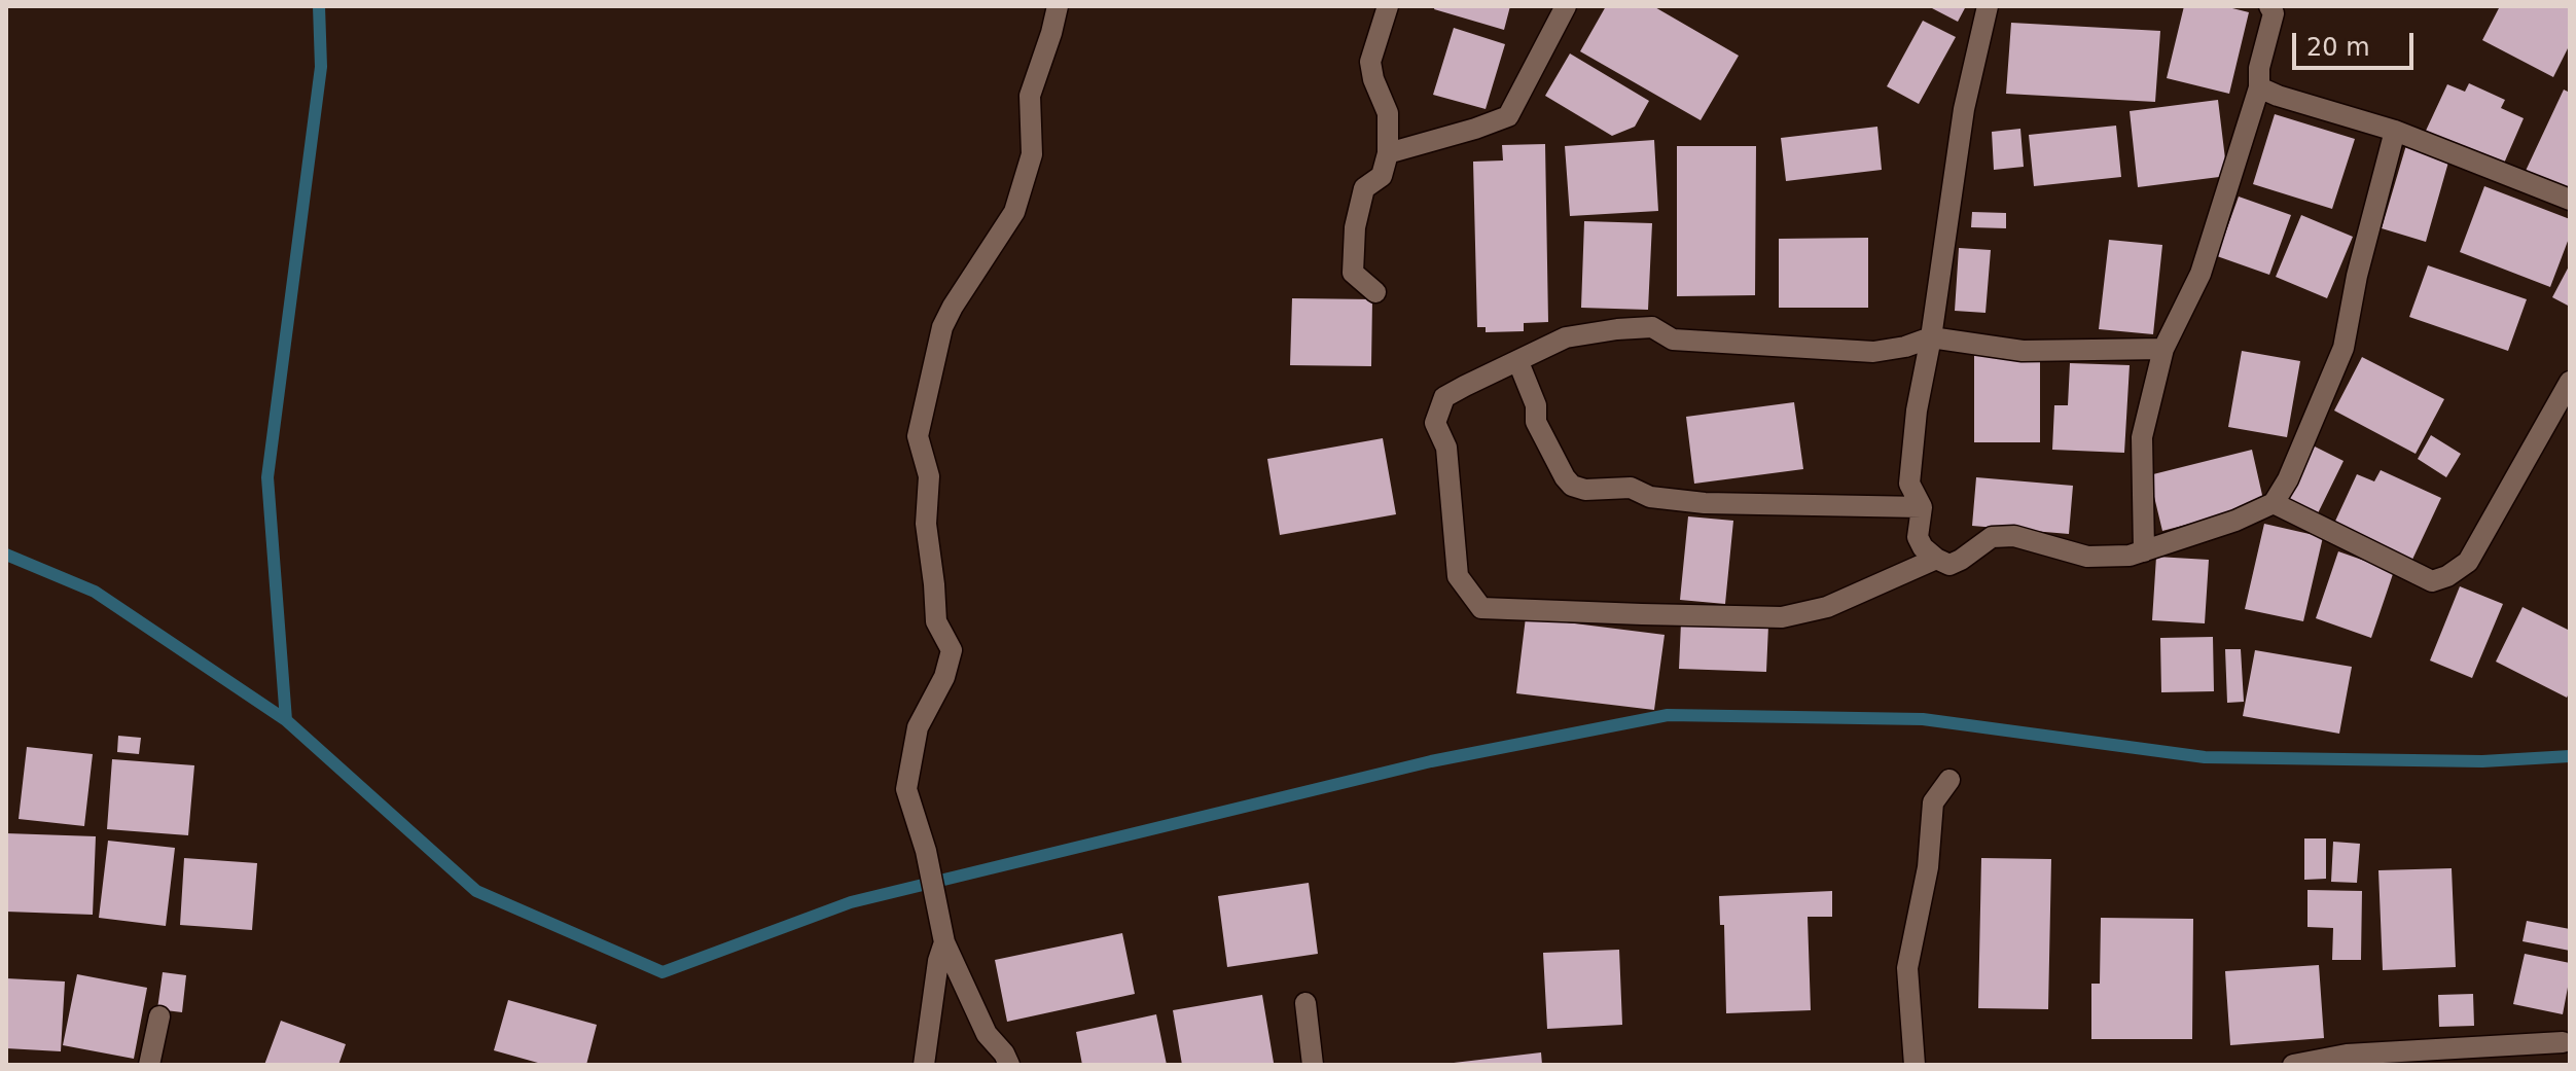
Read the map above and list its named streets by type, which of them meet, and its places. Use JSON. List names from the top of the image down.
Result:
{
  "scale_bar": "20 m"
}
